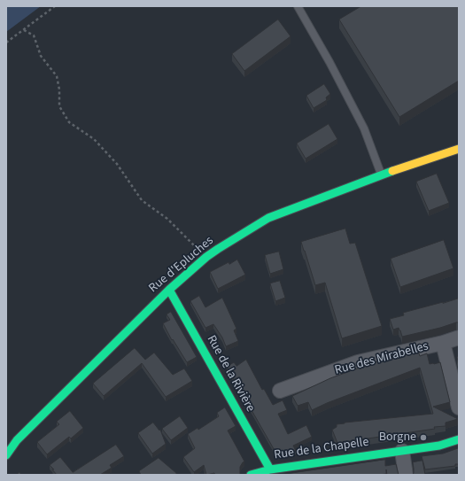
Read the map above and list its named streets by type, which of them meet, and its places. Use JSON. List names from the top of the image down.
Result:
{
  "streets": {
    "street": [
      "Rue d'Epluches",
      "Rue des Mirabelles",
      "Rue de la Rivière",
      "Rue de la Chapelle"
    ]
  },
  "crossings": [
    ["Rue d'Epluches", "Rue de la Rivière"],
    ["Rue de la Rivière", "Rue de la Chapelle"]
  ],
  "places": ["Borgne"]
}
